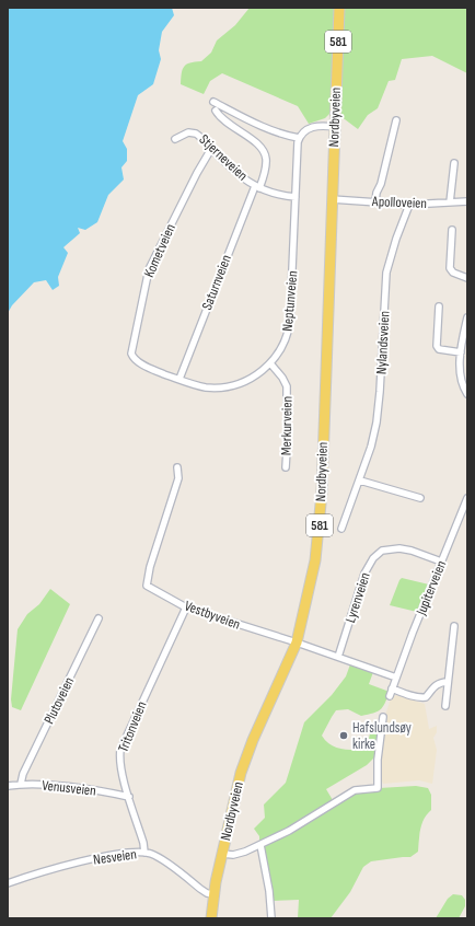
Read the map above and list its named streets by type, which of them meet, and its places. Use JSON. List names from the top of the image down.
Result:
{
  "streets": {
    "main road": ["581", "Nordbyveien"],
    "street": [
      "Stjerneveien",
      "Apolloveien",
      "Kometveien",
      "Saturnveien",
      "Neptunveien",
      "Nylandsveien",
      "Merkurveien",
      "Jupiterveien",
      "Lyrenveien",
      "Vestbyveien",
      "Plutoveien",
      "Tritonveien",
      "Venusveien",
      "Nesveien"
    ]
  },
  "crossings": [
    ["Nordbyveien", "Apolloveien"],
    ["Nordbyveien", "Vestbyveien"],
    ["Nordbyveien", "Nesveien"],
    ["Stjerneveien", "Kometveien"],
    ["Stjerneveien", "Saturnveien"],
    ["Stjerneveien", "Neptunveien"],
    ["Apolloveien", "Nylandsveien"],
    ["Kometveien", "Neptunveien"],
    ["Saturnveien", "Neptunveien"],
    ["Neptunveien", "Merkurveien"],
    ["Jupiterveien", "Lyrenveien"],
    ["Jupiterveien", "Vestbyveien"],
    ["Lyrenveien", "Vestbyveien"],
    ["Vestbyveien", "Tritonveien"],
    ["Plutoveien", "Venusveien"],
    ["Tritonveien", "Venusveien"],
    ["Tritonveien", "Nesveien"]
  ],
  "places": ["Hafslundsøy kirke"]
}
